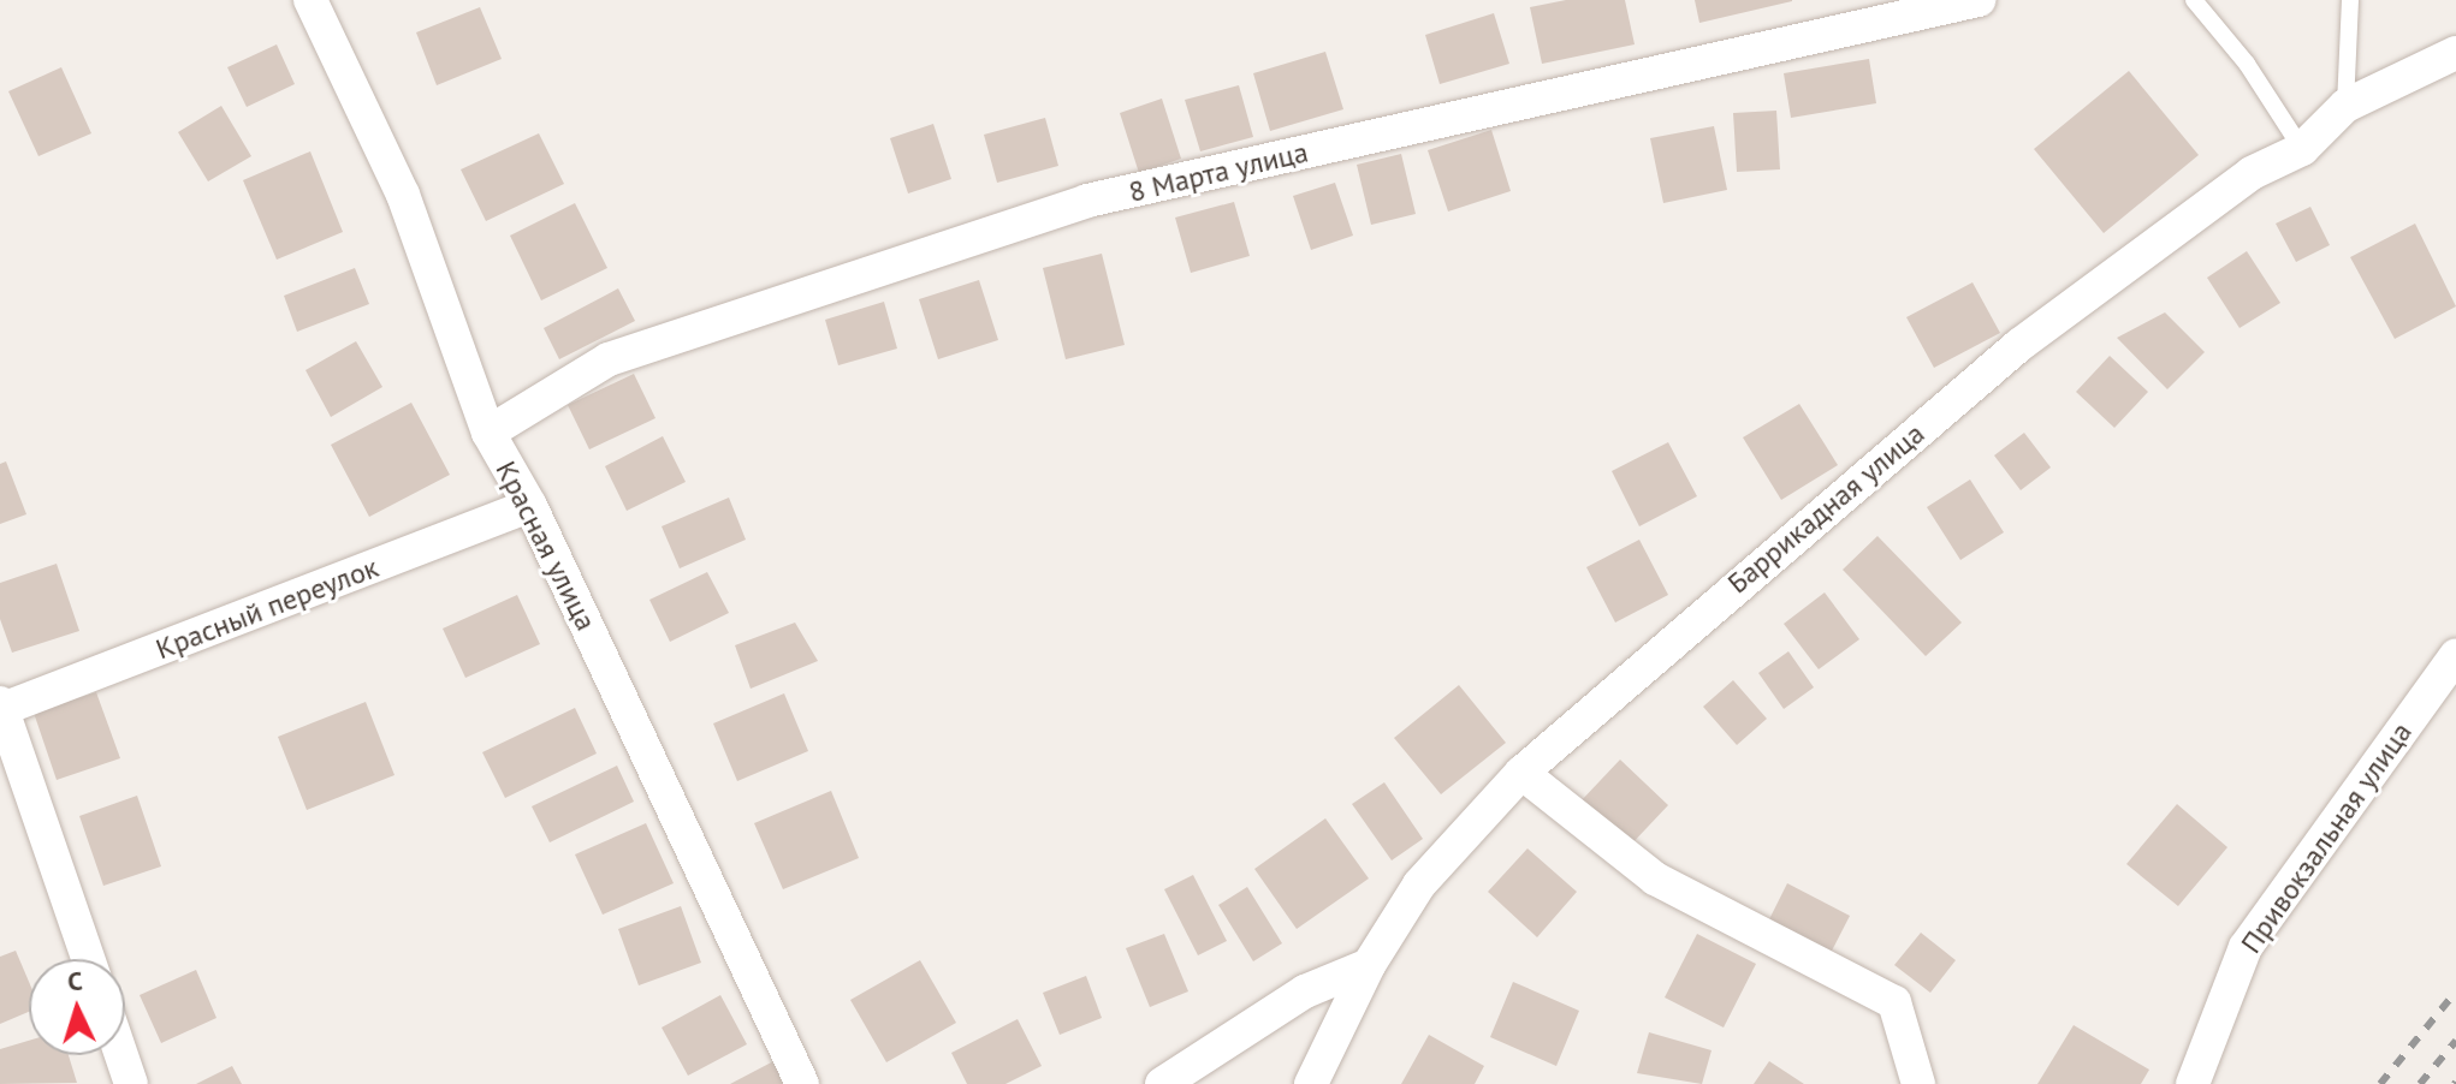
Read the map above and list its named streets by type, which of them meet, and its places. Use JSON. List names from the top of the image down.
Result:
{
  "streets": {
    "street": [
      "8 Марта улица",
      "Баррикадная улица",
      "Красная улица",
      "Красный переулок",
      "Привокзальная улица"
    ]
  },
  "crossings": [
    ["8 Марта улица", "Красная улица"],
    ["Красная улица", "Красный переулок"]
  ],
  "north": "top"
}
